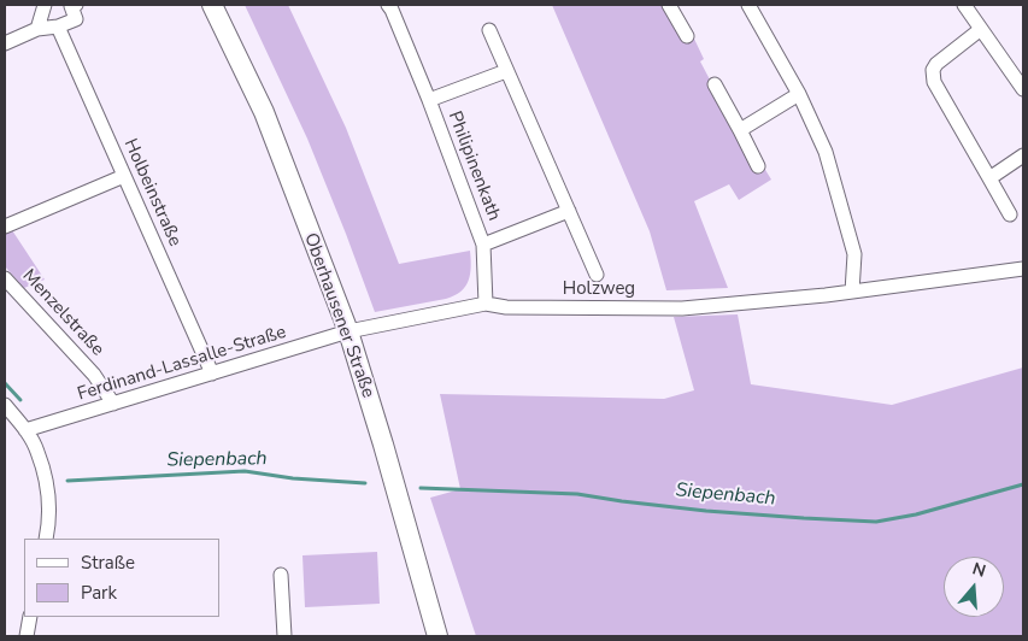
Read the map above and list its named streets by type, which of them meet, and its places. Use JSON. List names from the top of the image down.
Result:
{
  "streets": {
    "main road": ["Oberhausener Straße"],
    "street": [
      "Philipinenkath",
      "Holbeinstraße",
      "Holzweg",
      "Menzelstraße",
      "Ferdinand-Lassalle-Straße"
    ]
  },
  "crossings": [
    ["Philipinenkath", "Holzweg"],
    ["Holbeinstraße", "Ferdinand-Lassalle-Straße"],
    ["Holzweg", "Oberhausener Straße"],
    ["Holzweg", "Ferdinand-Lassalle-Straße"],
    ["Menzelstraße", "Ferdinand-Lassalle-Straße"],
    ["Oberhausener Straße", "Ferdinand-Lassalle-Straße"]
  ],
  "water": ["Siepenbach"],
  "legend": ["Straße", "Park"],
  "north": "top"
}
